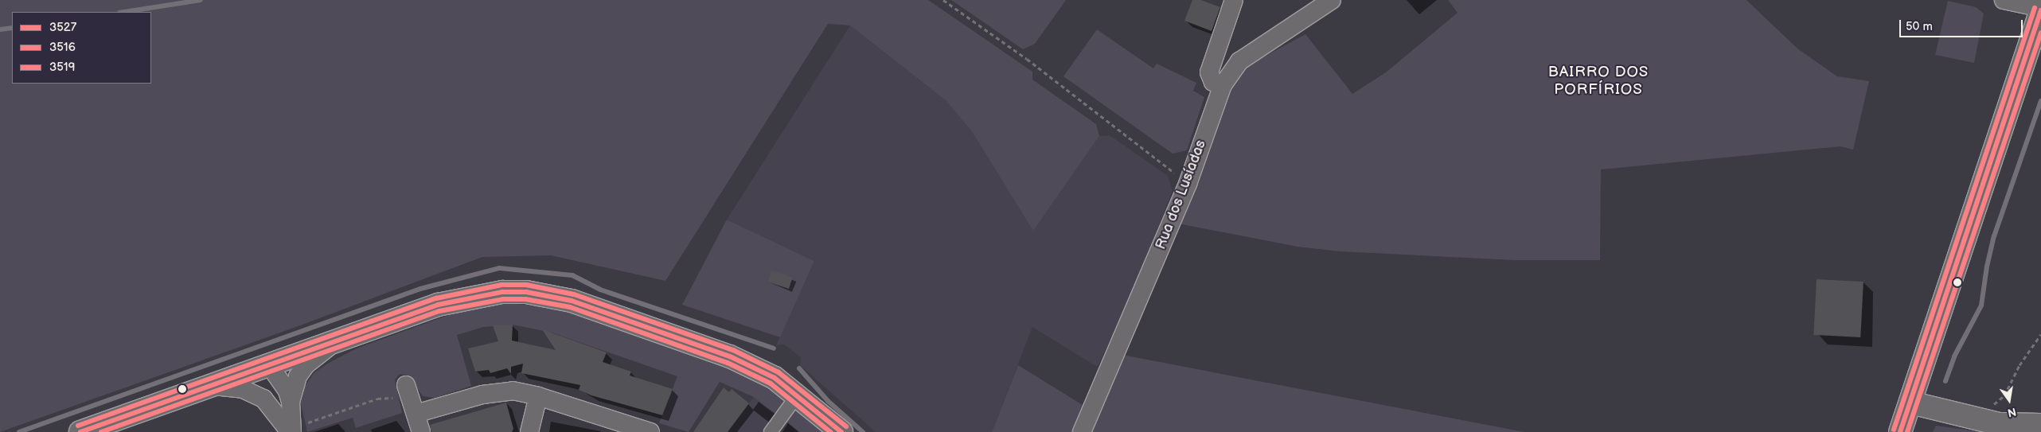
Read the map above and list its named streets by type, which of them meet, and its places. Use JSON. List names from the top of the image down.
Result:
{
  "streets": {
    "street": ["Rua dos Lusíadas"]
  },
  "districts": ["BAIRRO DOS PORFÍRIOS"],
  "lines": ["transit line 3519", "transit line 3516", "transit line 3527"],
  "legend": ["3527", "3516", "3519"],
  "scale_bar": "50 m",
  "north": "bottom"
}
